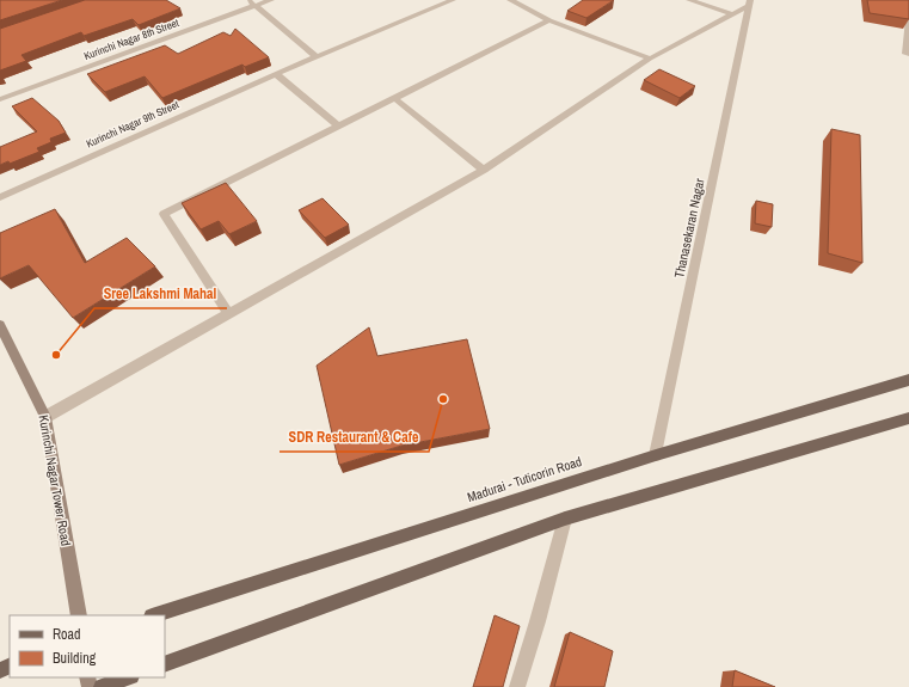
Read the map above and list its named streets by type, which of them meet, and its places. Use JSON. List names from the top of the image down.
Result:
{
  "streets": {
    "main road": ["Madurai - Tuticorin Road"],
    "street": [
      "Kurinchi Nagar 8th Street",
      "Kurinchi Nagar 9th Street",
      "Thanasekaran Nagar",
      "Kurinchi Nagar Tower Road"
    ]
  },
  "crossings": [
    ["Thanasekaran Nagar", "Madurai - Tuticorin Road"]
  ],
  "places": ["Sree Lakshmi Mahal", "SDR Restaurant & Cafe"],
  "legend": ["Road", "Building"]
}
